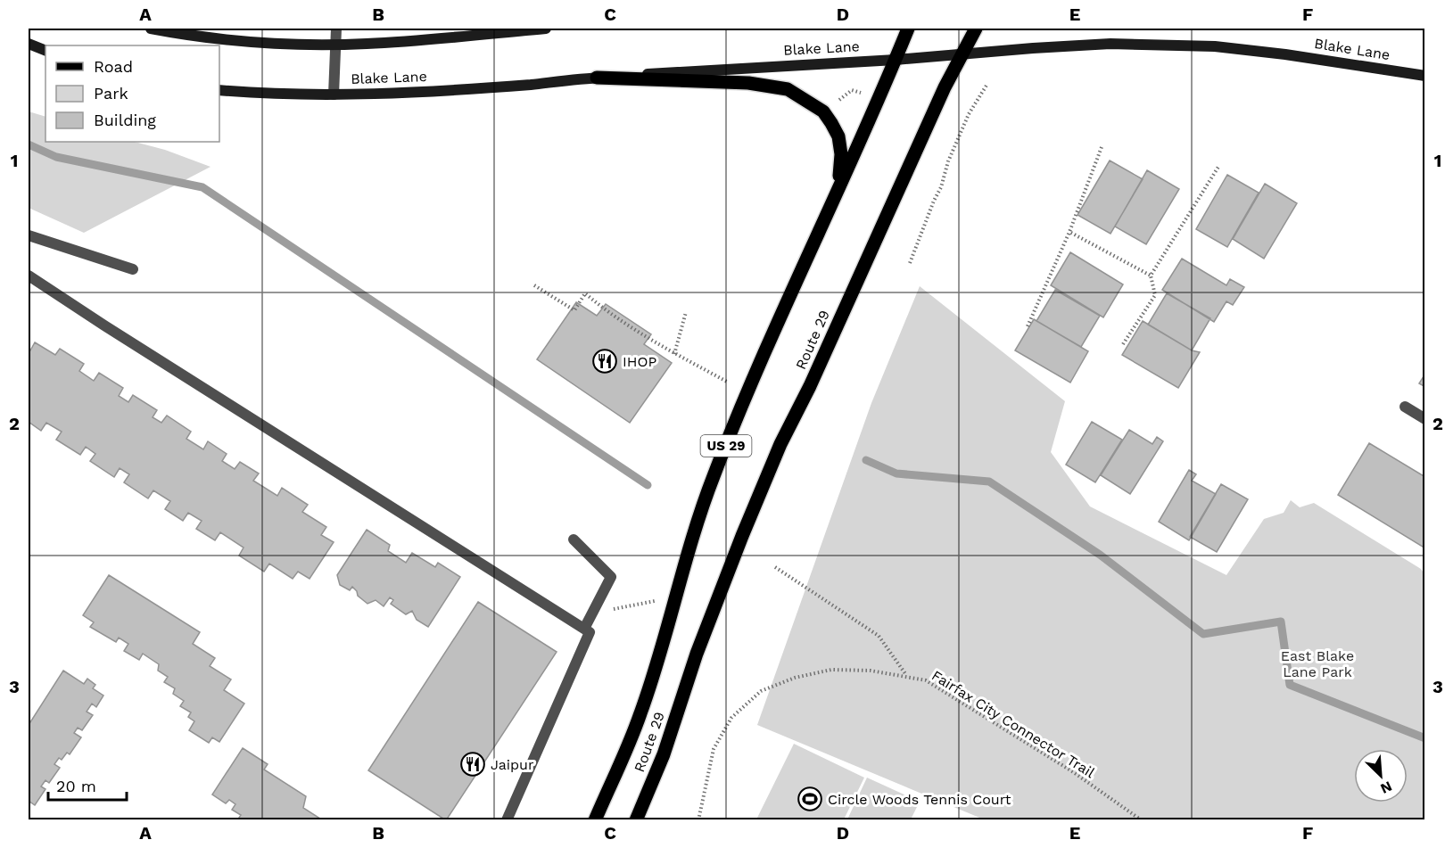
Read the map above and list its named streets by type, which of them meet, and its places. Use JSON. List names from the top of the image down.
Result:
{
  "streets": {
    "main road": ["Blake Lane", "Route 29", "US 29"],
    "path": ["Fairfax City Connector Trail"]
  },
  "crossings": [
    ["Blake Lane", "Route 29"]
  ],
  "parks": ["East Blake Lane Park"],
  "places": {
    "restaurant": ["IHOP", "Jaipur"],
    "sports": ["Circle Woods Tennis Court"]
  },
  "legend": ["Road", "Park", "Building"],
  "scale_bar": "20 m",
  "north": "bottom right",
  "grid": {
    "columns": [
      "A",
      "B",
      "C",
      "D",
      "E",
      "F"
    ],
    "rows": ["1", "2", "3"]
  }
}
